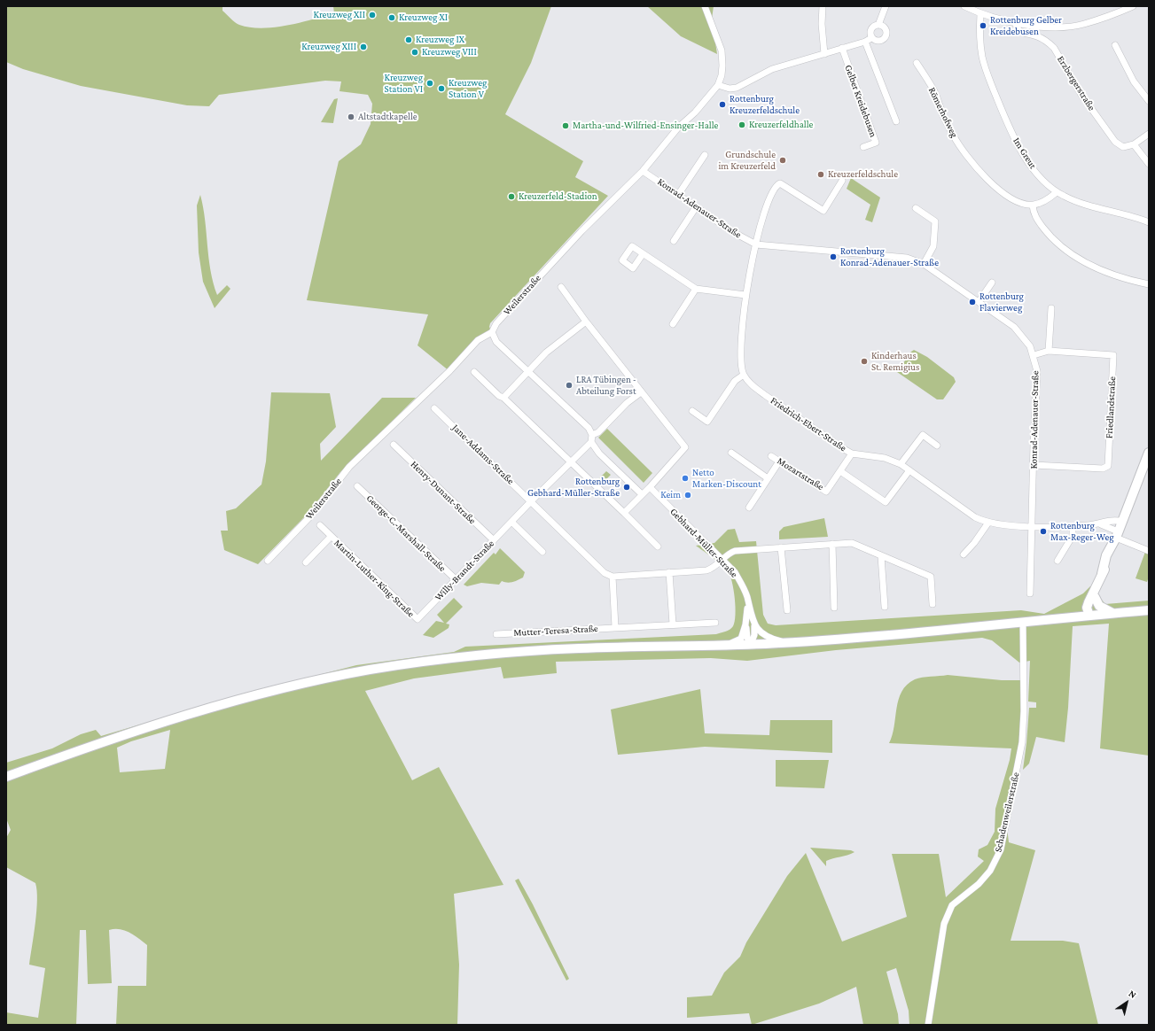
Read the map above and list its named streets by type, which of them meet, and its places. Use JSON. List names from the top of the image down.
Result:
{
  "streets": {
    "street": [
      "Erzbergerstraße",
      "Gelber Kreidebusen",
      "Römerhofweg",
      "Im Greut",
      "Konrad-Adenauer-Straße",
      "Weilerstraße",
      "Friedlandstraße",
      "Friedrich-Ebert-Straße",
      "Jane-Addams-Straße",
      "Mozartstraße",
      "Henry-Dunant-Straße",
      "George-C.-Marshall-Straße",
      "Gebhard-Müller-Straße",
      "Willy-Brandt-Straße",
      "Martin-Luther-King-Straße",
      "Mutter-Teresa-Straße",
      "Schadenweilerstraße"
    ]
  },
  "crossings": [
    ["Konrad-Adenauer-Straße", "Weilerstraße"],
    ["Konrad-Adenauer-Straße", "Friedlandstraße"],
    ["Konrad-Adenauer-Straße", "Friedrich-Ebert-Straße"],
    ["Friedrich-Ebert-Straße", "Mozartstraße"],
    ["Jane-Addams-Straße", "Willy-Brandt-Straße"],
    ["Henry-Dunant-Straße", "Willy-Brandt-Straße"],
    ["George-C.-Marshall-Straße", "Willy-Brandt-Straße"],
    ["Willy-Brandt-Straße", "Martin-Luther-King-Straße"]
  ],
  "places": [
    "Kreuzweg XII",
    "Kreuzweg XI",
    "Rottenburg Gelber Kreidebusen",
    "Kreuzweg IX",
    "Kreuzweg XIII",
    "Kreuzweg VIII",
    "Kreuzweg Station VI",
    "Kreuzweg Station V",
    "Rottenburg Kreuzerfeldschule",
    "Altstadtkapelle",
    "Kreuzerfeldhalle",
    "Martha-und-Wilfried-Ensinger-Halle",
    "Grundschule im Kreuzerfeld",
    "Kreuzerfeldschule",
    "Kreuzerfeld-Stadion",
    "Rottenburg Konrad-Adenauer-Straße",
    "Rottenburg Flavierweg",
    "Kinderhaus St. Remigius",
    "LRA Tübingen - Abteilung Forst",
    "Netto Marken-Discount",
    "Rottenburg Gebhard-Müller-Straße",
    "Keim",
    "Rottenburg Max-Reger-Weg"
  ],
  "north": "top right"
}
